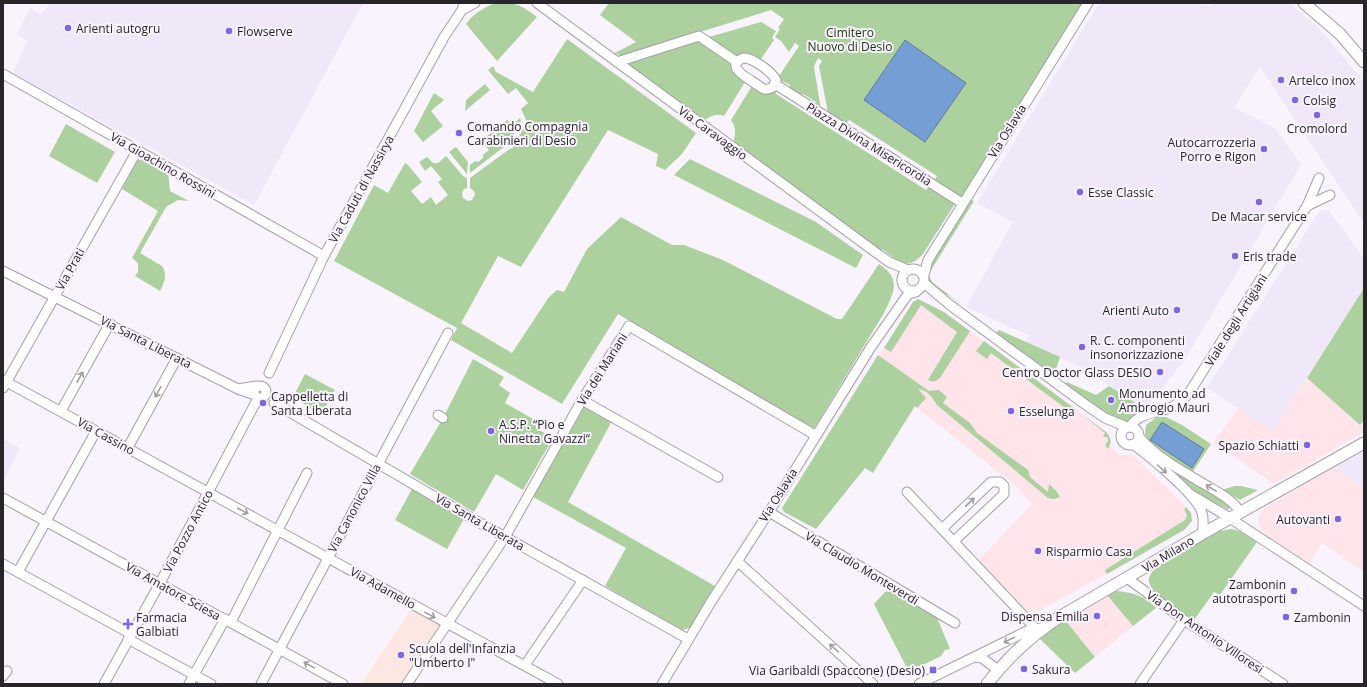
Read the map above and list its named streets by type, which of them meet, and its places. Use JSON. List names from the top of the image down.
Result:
{
  "streets": {
    "main road": ["Via Milano"],
    "street": [
      "Via Oslavia",
      "Via Caravaggio",
      "Piazza Divina Misericordia",
      "Via Gioachino Rossini",
      "Via Caduti di Nassirya",
      "Via Prati",
      "Viale degli Artigiani",
      "Via Santa Liberata",
      "Via dei Mariani",
      "Via Cassino",
      "Via Canonico Villa",
      "Via Pozzo Antico",
      "Via Claudio Monteverdi",
      "Via Adamello",
      "Via Amatore Sciesa",
      "Via Don Antonio Villoresi"
    ]
  },
  "crossings": [
    ["Via Oslavia", "Via Caravaggio"],
    ["Via Oslavia", "Piazza Divina Misericordia"],
    ["Via Oslavia", "Via Santa Liberata"],
    ["Via Oslavia", "Via dei Mariani"],
    ["Via Oslavia", "Via Claudio Monteverdi"],
    ["Via Gioachino Rossini", "Via Caduti di Nassirya"],
    ["Via Gioachino Rossini", "Via Prati"],
    ["Via Caduti di Nassirya", "Via Santa Liberata"],
    ["Via Caduti di Nassirya", "Via Pozzo Antico"],
    ["Via Prati", "Via Santa Liberata"],
    ["Via Prati", "Via Cassino"],
    ["Via Santa Liberata", "Via dei Mariani"],
    ["Via Santa Liberata", "Via Canonico Villa"],
    ["Via Santa Liberata", "Via Pozzo Antico"],
    ["Via dei Mariani", "Via Adamello"],
    ["Via Cassino", "Via Pozzo Antico"],
    ["Via Cassino", "Via Adamello"],
    ["Via Canonico Villa", "Via Adamello"],
    ["Via Canonico Villa", "Via Amatore Sciesa"],
    ["Via Pozzo Antico", "Via Adamello"],
    ["Via Pozzo Antico", "Via Amatore Sciesa"],
    ["Via Milano", "Via Don Antonio Villoresi"]
  ],
  "one_way": ["Via Adamello"],
  "parks": ["Cimitero Nuovo di Desio"],
  "places": {
    "other": [
      "Arienti autogru",
      "Flowserve",
      "Artelco inox",
      "Colsig",
      "Cromolord",
      "Comando Compagnia Carabinieri di Desio",
      "Autocarrozzeria Porro e Rigon",
      "Esse Classic",
      "De Macar service",
      "Eris trade",
      "Arienti Auto",
      "R. C. componenti insonorizzazione",
      "Centro Doctor Glass DESIO",
      "Monumento ad Ambrogio Mauri",
      "Cappelletta di Santa Liberata",
      "Esselunga",
      "A.S.P. “Pio e Ninetta Gavazzi“",
      "Spazio Schiatti",
      "Autovanti",
      "Risparmio Casa",
      "Zambonin autotrasporti",
      "Dispensa Emilia",
      "Zambonin",
      "Scuola dell'Infanzia \"Umberto I\"",
      "Sakura"
    ],
    "health": ["Farmacia Galbiati"],
    "transit": ["Via Garibaldi (Spaccone) (Desio)"]
  }
}
